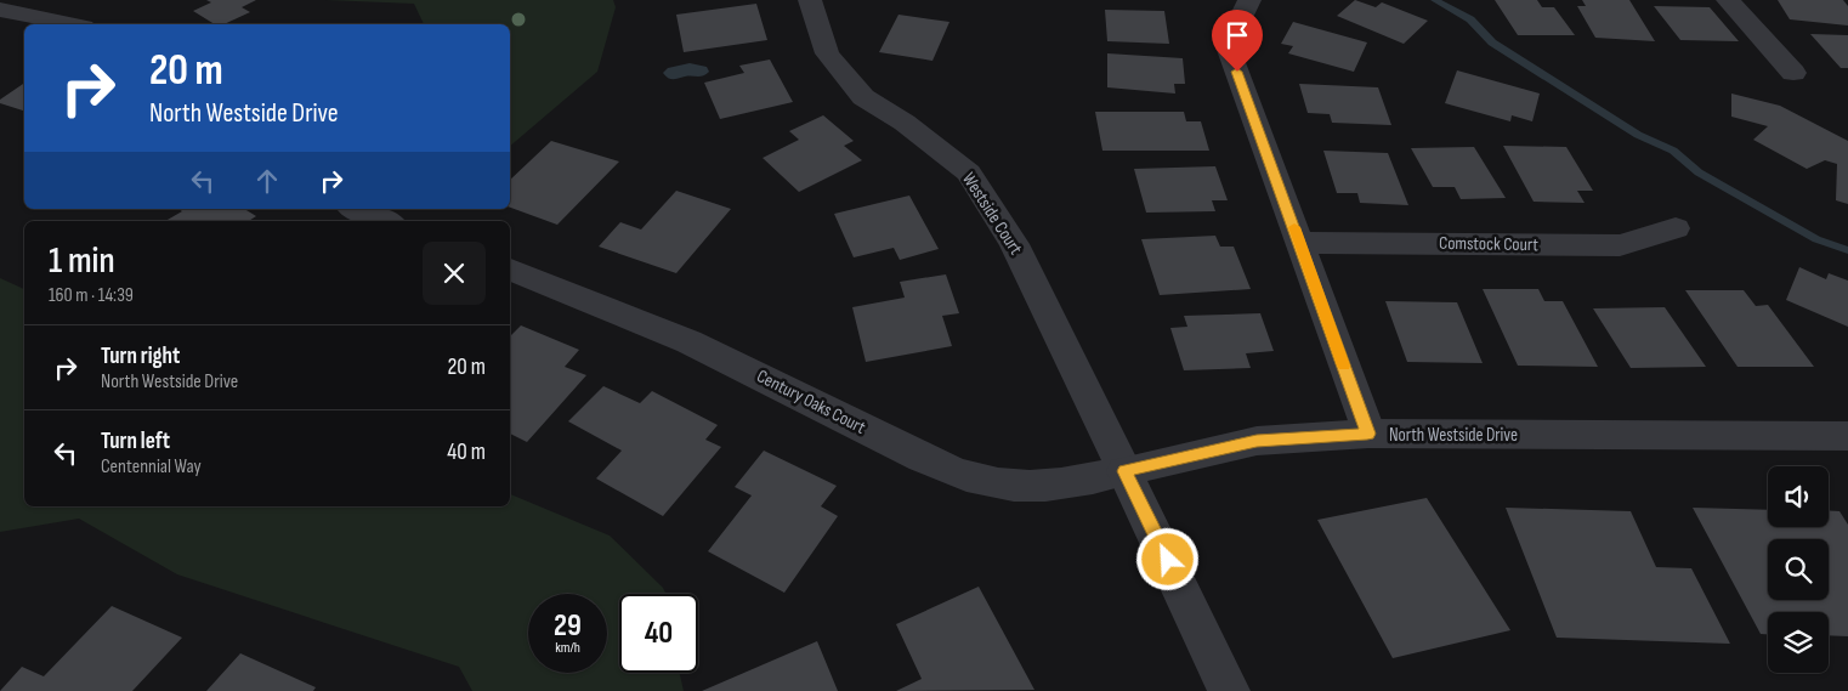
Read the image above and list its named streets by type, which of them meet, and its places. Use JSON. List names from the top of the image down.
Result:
{
  "streets": {
    "street": [
      "Westside Court",
      "Comstock Court",
      "Century Oaks Court",
      "North Westside Drive"
    ]
  },
  "crossings": [
    ["Westside Court", "Century Oaks Court"],
    ["Westside Court", "North Westside Drive"],
    ["Century Oaks Court", "North Westside Drive"]
  ],
  "page": {
    "turn": ["20 m", "North Westside Drive"],
    "heading": ["1 min", "160 m · 14:39"],
    "list": [
      {
        "name": "Turn right",
        "note": "North Westside Drive",
        "value": "20 m"
      },
      {
        "name": "Turn left",
        "note": "Centennial Way",
        "value": "40 m"
      }
    ],
    "speed": "29 km/h",
    "limit": "40"
  }
}
